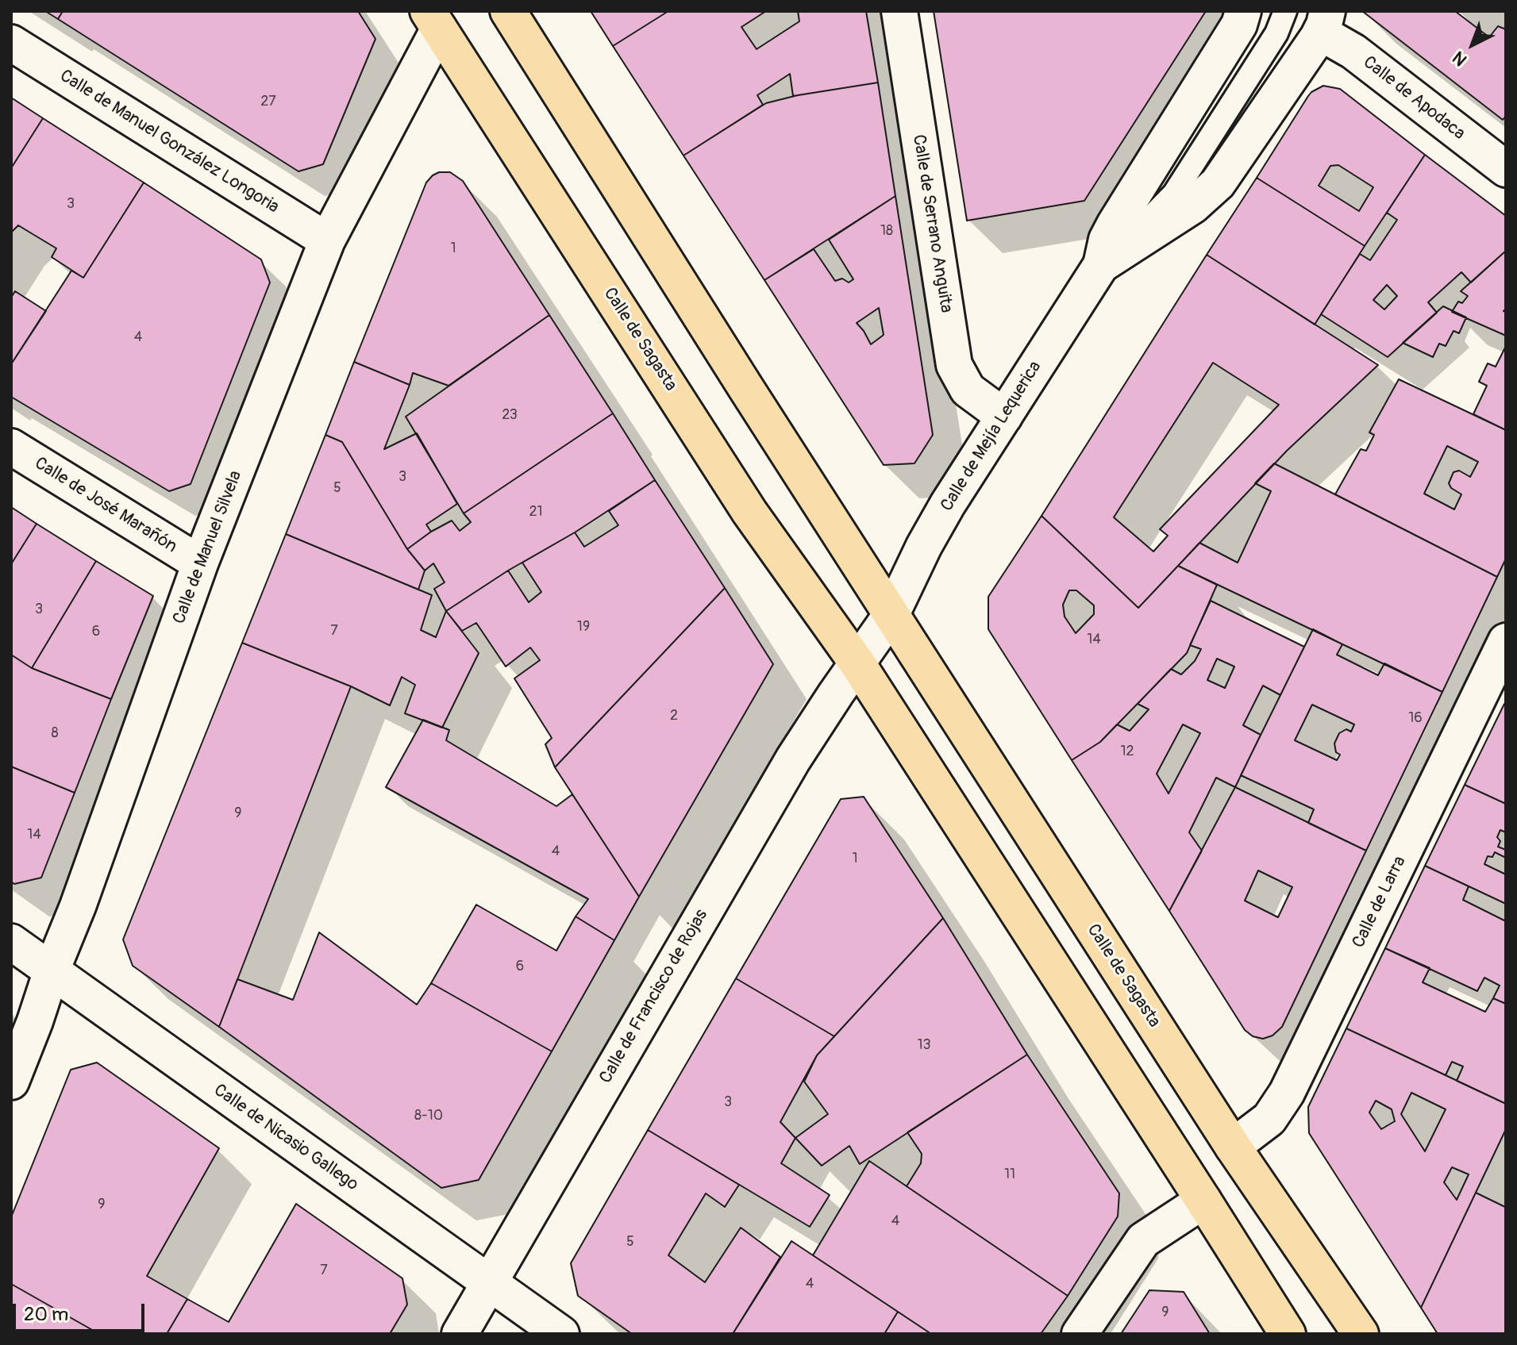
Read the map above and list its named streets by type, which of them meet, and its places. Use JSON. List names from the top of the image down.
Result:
{
  "streets": {
    "main road": ["Calle de Sagasta"],
    "street": [
      "Calle de Apodaca",
      "Calle de Manuel González Longoria",
      "Calle de Serrano Anguita",
      "Calle de Mejía Lequerica",
      "Calle de José Marañón",
      "Calle de Manuel Silvela",
      "Calle de Larra",
      "Calle de Francisco de Rojas",
      "Calle de Nicasio Gallego"
    ]
  },
  "crossings": [
    ["Calle de Apodaca", "Calle de Mejía Lequerica"],
    ["Calle de Manuel González Longoria", "Calle de Manuel Silvela"],
    ["Calle de Serrano Anguita", "Calle de Mejía Lequerica"],
    ["Calle de Sagasta", "Calle de Mejía Lequerica"],
    ["Calle de Sagasta", "Calle de Manuel Silvela"],
    ["Calle de Sagasta", "Calle de Larra"],
    ["Calle de Sagasta", "Calle de Francisco de Rojas"],
    ["Calle de José Marañón", "Calle de Manuel Silvela"],
    ["Calle de Manuel Silvela", "Calle de Nicasio Gallego"],
    ["Calle de Francisco de Rojas", "Calle de Nicasio Gallego"]
  ],
  "house_numbers": [
    "27",
    "3",
    "18",
    "1",
    "4",
    "23",
    "3",
    "5",
    "21",
    "3",
    "19",
    "7",
    "6",
    "14",
    "2",
    "16",
    "8",
    "12",
    "9",
    "14",
    "4",
    "1",
    "6",
    "13",
    "3",
    "8-10",
    "11",
    "9",
    "4",
    "5",
    "7",
    "4",
    "9"
  ],
  "scale_bar": "20 m",
  "north": "bottom left"
}
